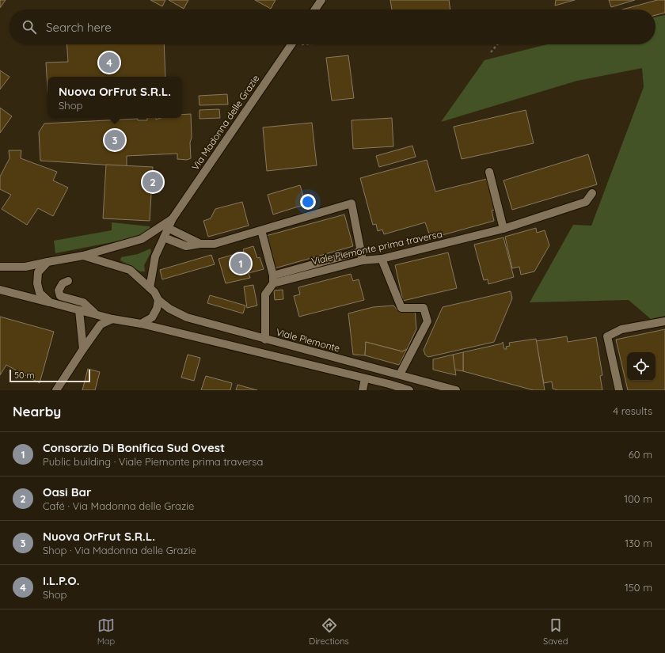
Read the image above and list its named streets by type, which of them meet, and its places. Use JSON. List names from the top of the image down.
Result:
{
  "streets": {
    "street": ["Via Madonna delle Grazie", "Viale Piemonte prima traversa", "Viale Piemonte"]
  },
  "scale_bar": "50 m",
  "page": {
    "search": "Search here",
    "pins": [
      "4",
      "3",
      "2",
      "1"
    ],
    "popup": ["Nuova OrFrut S.R.L.", "Shop"],
    "scale": "50 m",
    "heading": ["Nearby", "4 results"],
    "list": [
      {
        "mark": "1",
        "name": "Consorzio Di Bonifica Sud Ovest",
        "note": "Public building · Viale Piemonte prima traversa",
        "value": "60 m"
      },
      {
        "mark": "2",
        "name": "Oasi Bar",
        "note": "Café · Via Madonna delle Grazie",
        "value": "100 m"
      },
      {
        "mark": "3",
        "name": "Nuova OrFrut S.R.L.",
        "note": "Shop · Via Madonna delle Grazie",
        "value": "130 m"
      },
      {
        "mark": "4",
        "name": "I.L.P.O.",
        "note": "Shop",
        "value": "150 m"
      }
    ],
    "nav": ["Map", "Directions", "Saved"]
  }
}
